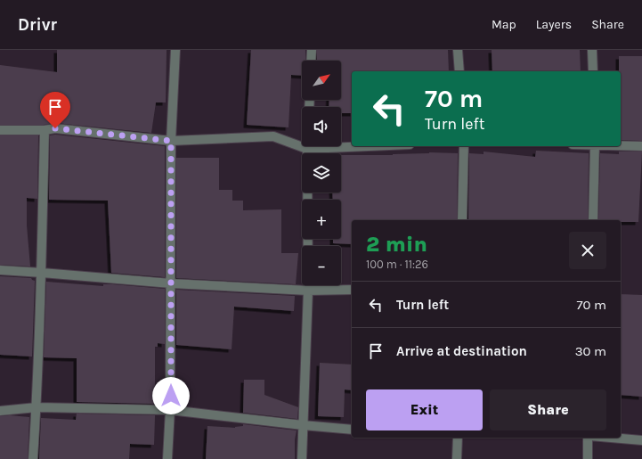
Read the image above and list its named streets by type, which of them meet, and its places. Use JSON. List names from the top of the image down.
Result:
{
  "north": "top right",
  "page": {
    "header": "Drivr",
    "nav": ["Map", "Layers", "Share"],
    "map_buttons": ["+", "−"],
    "turn": ["70 m", "Turn left"],
    "heading": ["2 min", "100 m · 11:26"],
    "list": [
      {
        "name": "Turn left",
        "value": "70 m"
      },
      {
        "name": "Arrive at destination",
        "value": "30 m"
      }
    ],
    "buttons": ["Exit", "Share"]
  }
}
